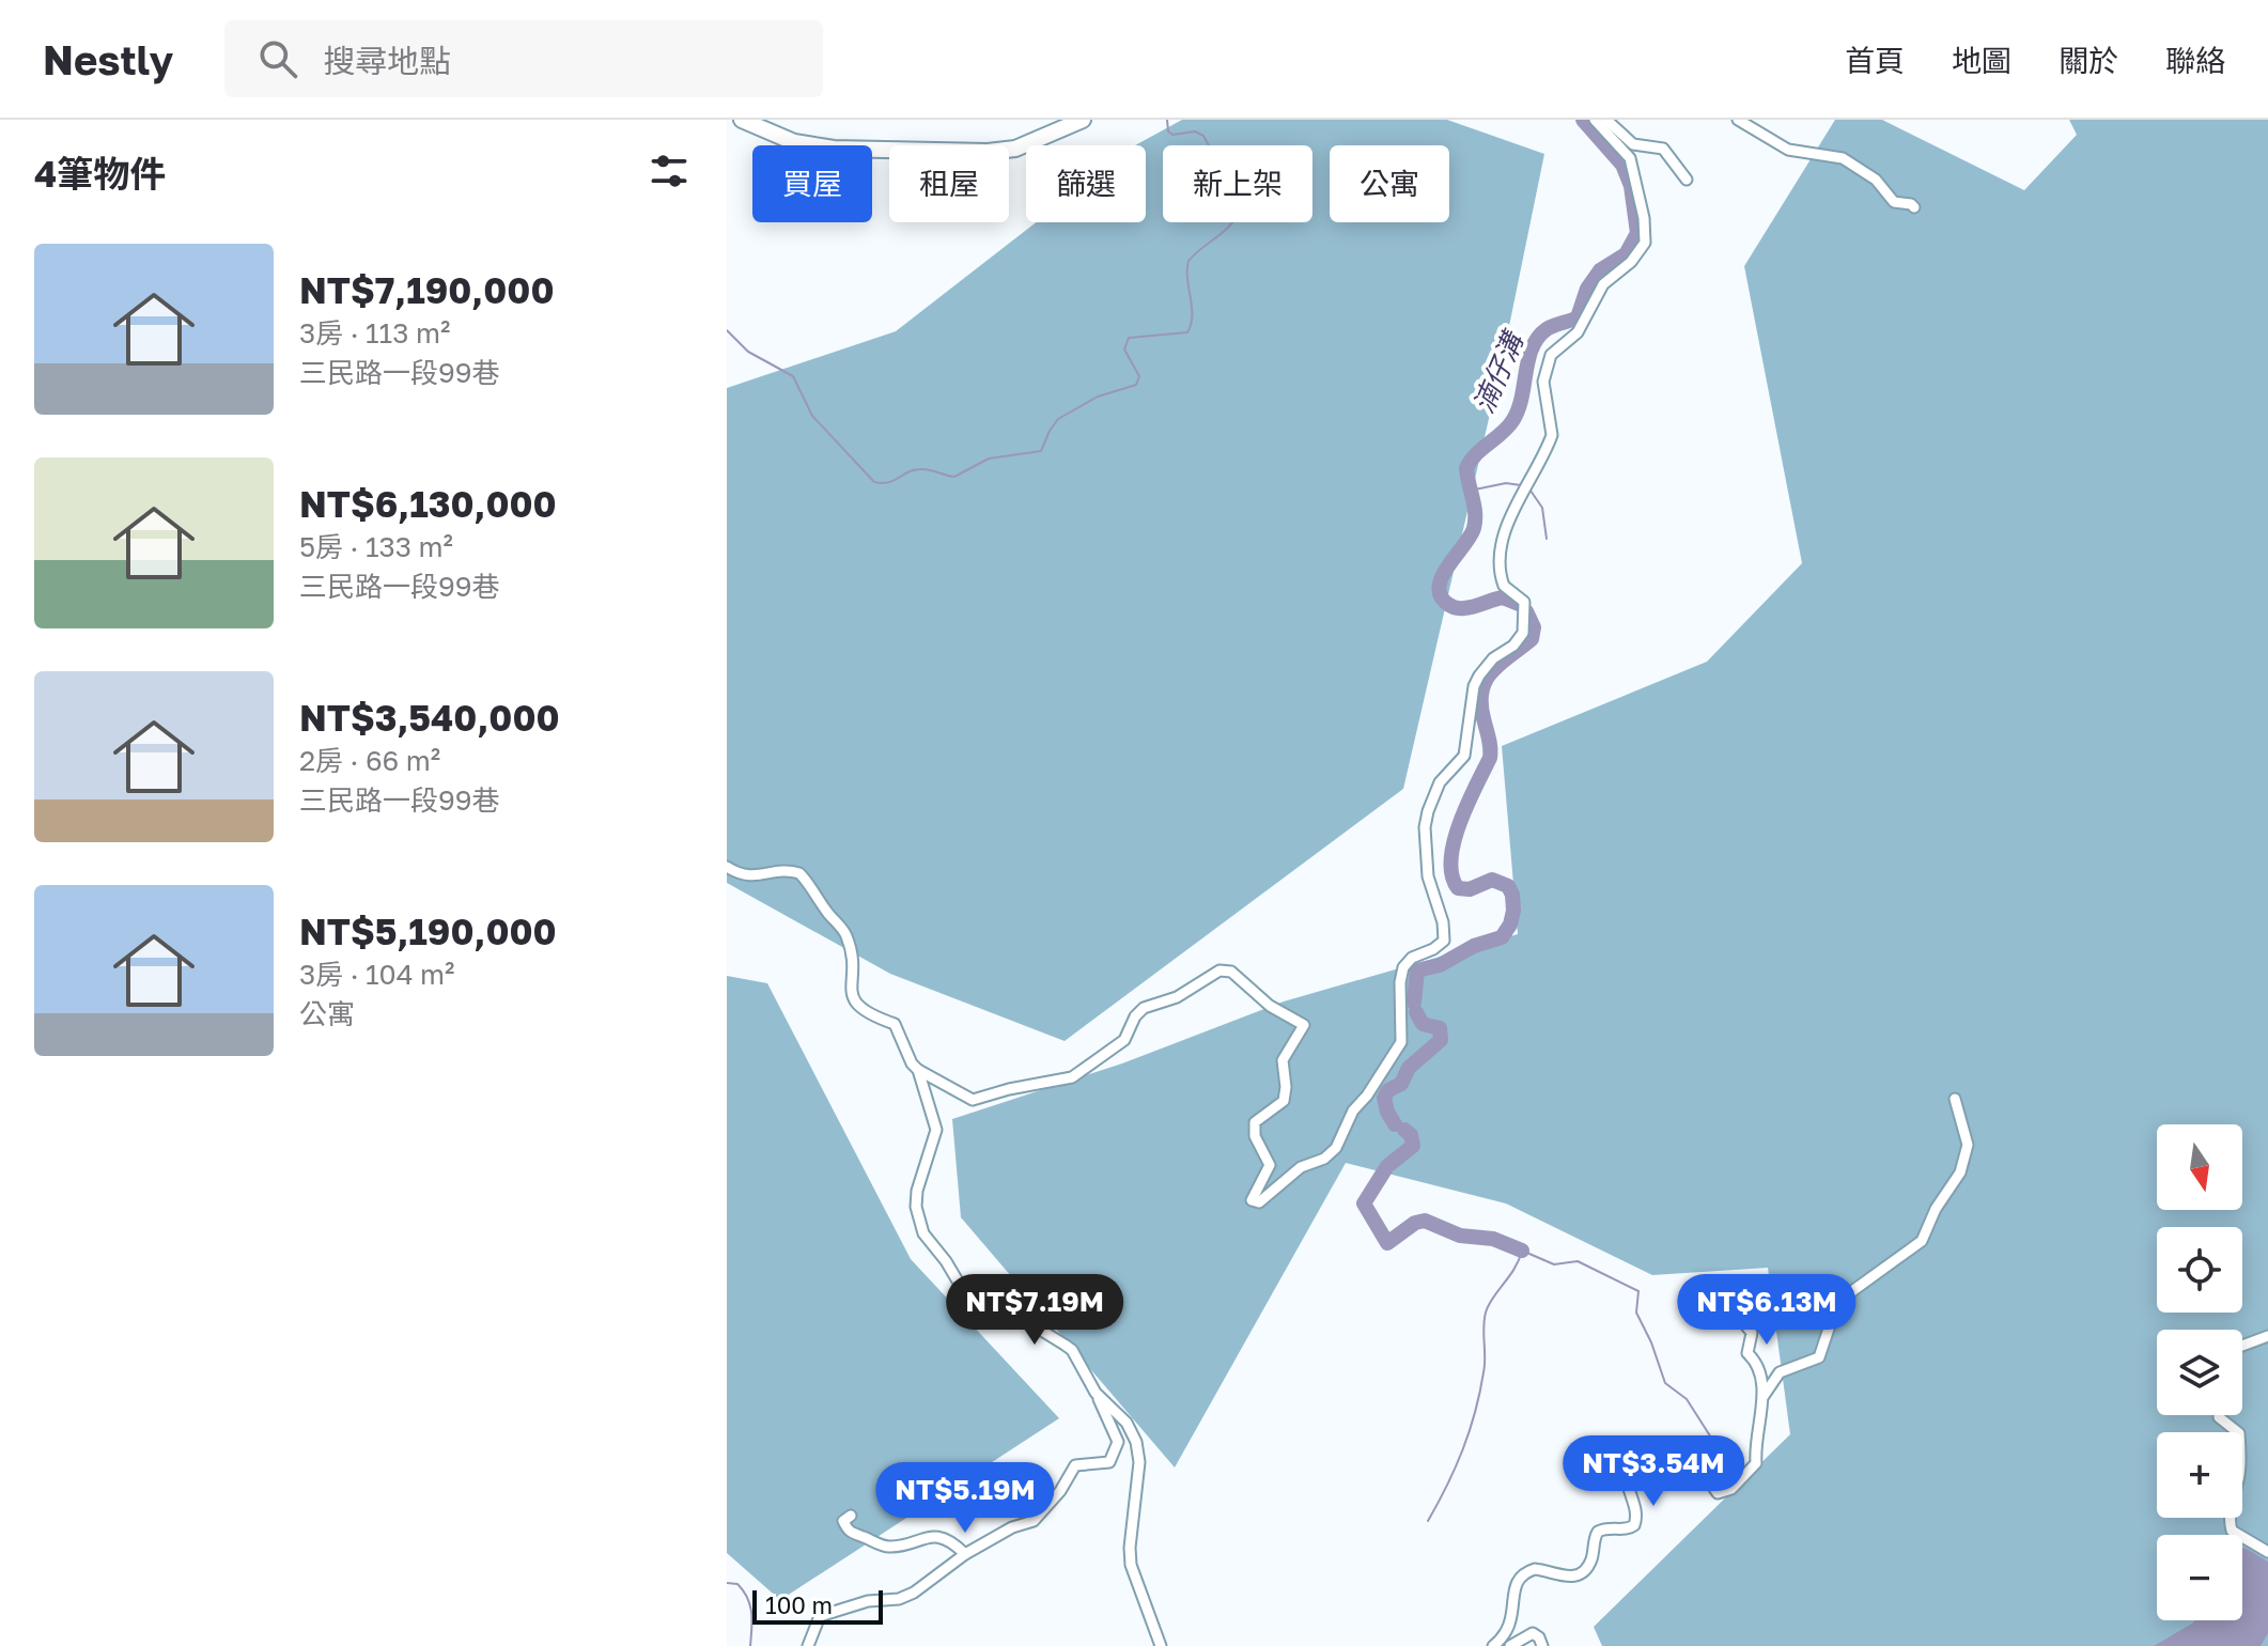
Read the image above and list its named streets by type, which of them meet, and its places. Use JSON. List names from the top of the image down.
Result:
{
  "water": ["湳仔溝"],
  "scale_bar": "100 m",
  "north": "bottom",
  "page": {
    "header": "Nestly",
    "search": "搜尋地點",
    "nav": [
      "首頁",
      "地圖",
      "關於",
      "聯絡"
    ],
    "heading": "4筆物件",
    "chip": [
      "買屋",
      "租屋",
      "篩選",
      "新上架",
      "公寓"
    ],
    "list": [
      {
        "name": "NT$7,190,000",
        "note": "3房 · 113 m² · 三民路一段99巷"
      },
      {
        "name": "NT$6,130,000",
        "note": "5房 · 133 m² · 三民路一段99巷"
      },
      {
        "name": "NT$3,540,000",
        "note": "2房 · 66 m² · 三民路一段99巷"
      },
      {
        "name": "NT$5,190,000",
        "note": "3房 · 104 m² · 公寓"
      }
    ],
    "map_buttons": ["+", "−"],
    "price": [
      "NT$7.19M",
      "NT$6.13M",
      "NT$3.54M",
      "NT$5.19M"
    ],
    "scale": "100 m"
  }
}
